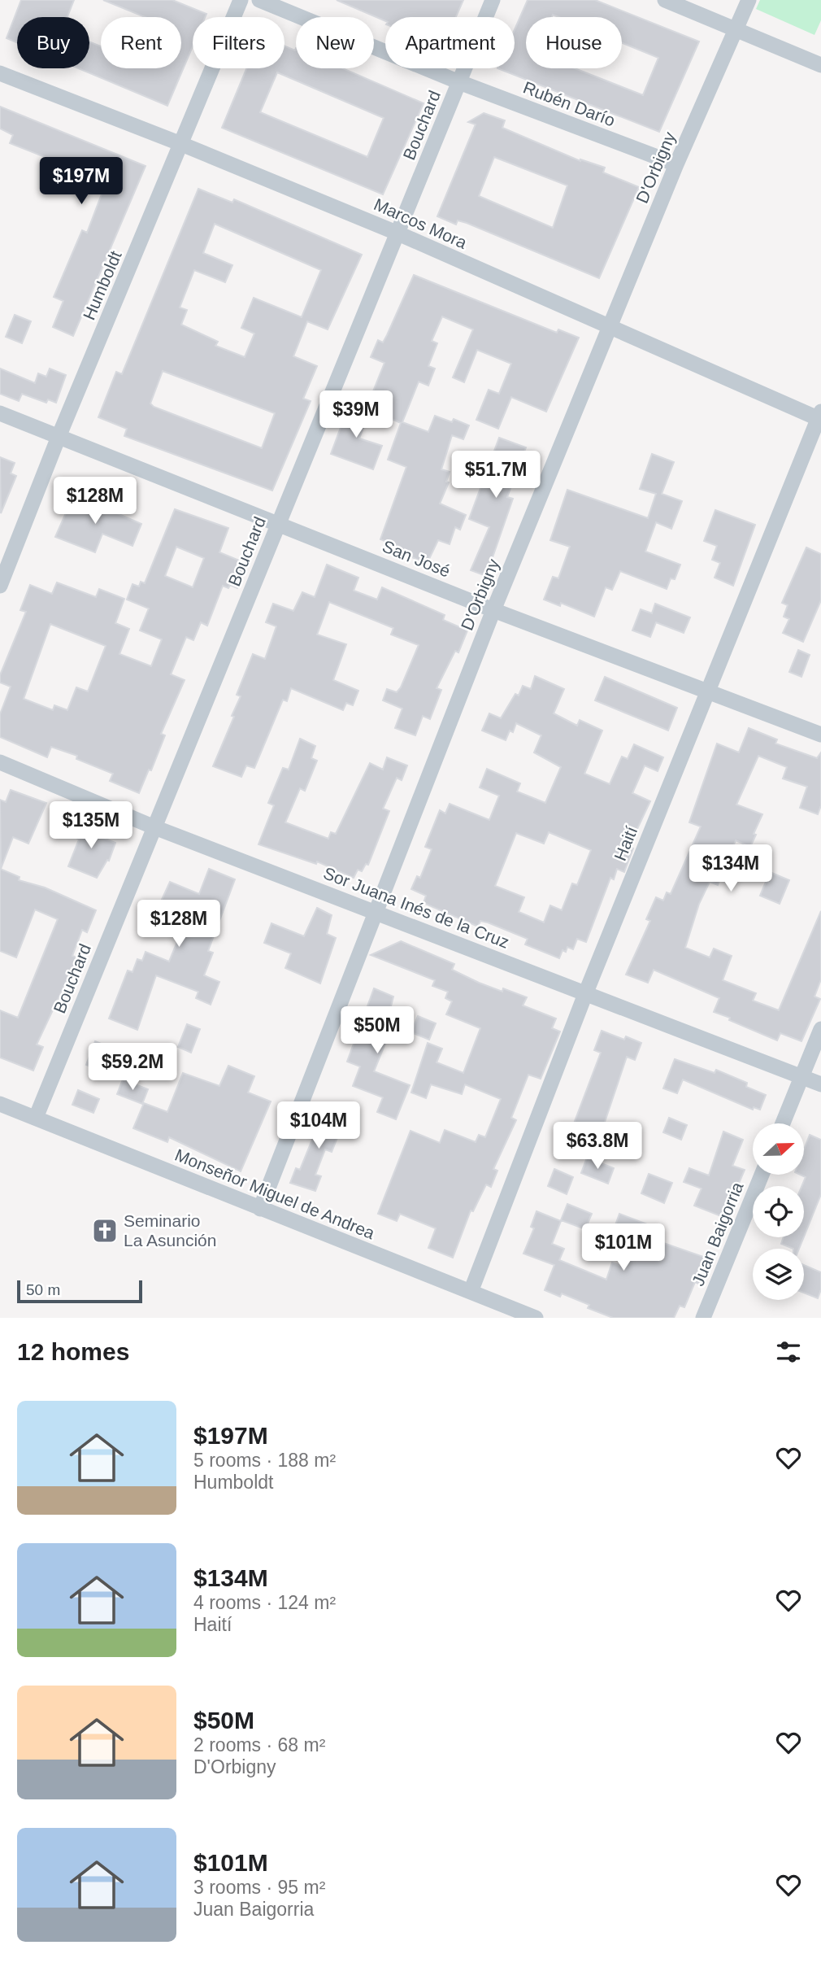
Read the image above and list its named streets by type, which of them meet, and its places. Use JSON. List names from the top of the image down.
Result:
{
  "streets": {
    "street": [
      "Rubén Darío",
      "Bouchard",
      "D'Orbigny",
      "Marcos Mora",
      "Humboldt",
      "San José",
      "Haití",
      "Sor Juana Inés de la Cruz",
      "Monseñor Miguel de Andrea",
      "Juan Baigorria"
    ]
  },
  "crossings": [
    ["Rubén Darío", "Bouchard"],
    ["Rubén Darío", "D'Orbigny"],
    ["Bouchard", "Marcos Mora"],
    ["Bouchard", "San José"],
    ["Bouchard", "Sor Juana Inés de la Cruz"],
    ["Bouchard", "Monseñor Miguel de Andrea"],
    ["D'Orbigny", "Marcos Mora"],
    ["D'Orbigny", "San José"],
    ["D'Orbigny", "Sor Juana Inés de la Cruz"],
    ["D'Orbigny", "Monseñor Miguel de Andrea"],
    ["Marcos Mora", "Humboldt"],
    ["Marcos Mora", "Haití"],
    ["Humboldt", "San José"],
    ["San José", "Haití"],
    ["Haití", "Sor Juana Inés de la Cruz"],
    ["Haití", "Monseñor Miguel de Andrea"]
  ],
  "places": {
    "church": ["Seminario La Asunción"]
  },
  "scale_bar": "50 m",
  "north": "right",
  "page": {
    "chip": [
      "Buy",
      "Rent",
      "Filters",
      "New",
      "Apartment",
      "House"
    ],
    "price": [
      "$197M",
      "$39M",
      "$51.7M",
      "$128M",
      "$135M",
      "$134M",
      "$128M",
      "$50M",
      "$59.2M",
      "$104M",
      "$63.8M",
      "$101M"
    ],
    "scale": "50 m",
    "heading": "12 homes",
    "list": [
      {
        "name": "$197M",
        "note": "5 rooms · 188 m² · Humboldt"
      },
      {
        "name": "$134M",
        "note": "4 rooms · 124 m² · Haití"
      },
      {
        "name": "$50M",
        "note": "2 rooms · 68 m² · D'Orbigny"
      },
      {
        "name": "$101M",
        "note": "3 rooms · 95 m² · Juan Baigorria"
      }
    ]
  }
}
